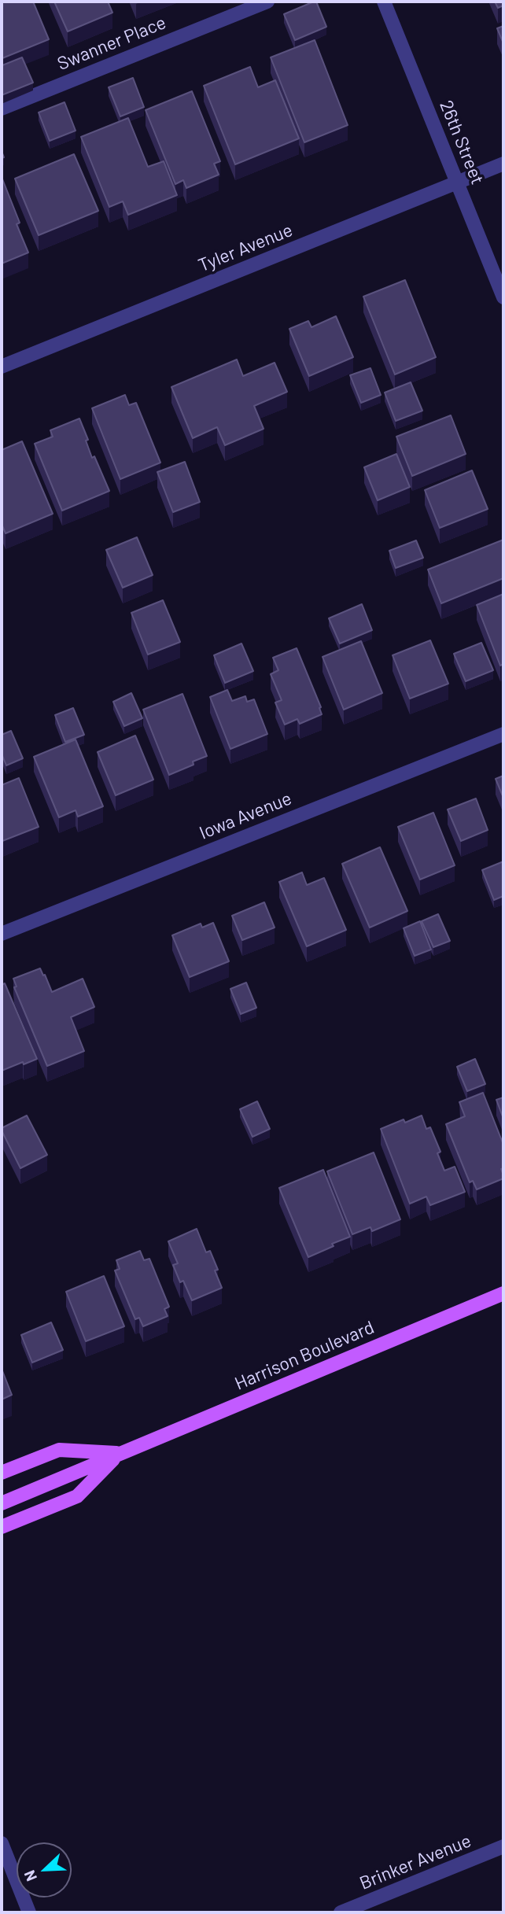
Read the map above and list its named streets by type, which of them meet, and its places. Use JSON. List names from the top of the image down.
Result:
{
  "streets": {
    "main road": ["Harrison Boulevard"],
    "street": [
      "Swanner Place",
      "26th Street",
      "Tyler Avenue",
      "Iowa Avenue",
      "Brinker Avenue"
    ]
  },
  "crossings": [
    ["26th Street", "Tyler Avenue"]
  ],
  "north": "bottom left"
}
